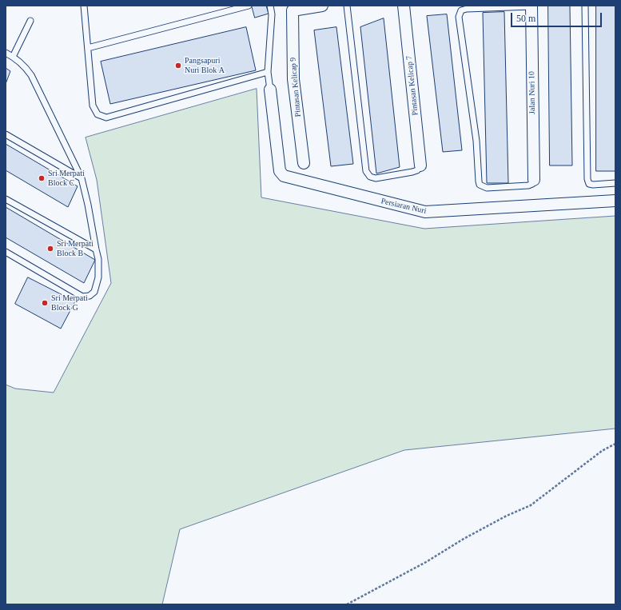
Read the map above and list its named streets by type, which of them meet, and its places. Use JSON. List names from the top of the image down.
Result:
{
  "streets": {
    "street": [
      "Pintasan Kelicap 7",
      "Pintasan Kelicap 9",
      "Jalan Nuri 10",
      "Persiaran Nuri"
    ]
  },
  "places": [
    "Pangsapuri Nuri Blok A",
    "Sri Merpati Block C",
    "Sri Merpati Block B",
    "Sri Merpati Block G"
  ],
  "scale_bar": "50 m"
}
